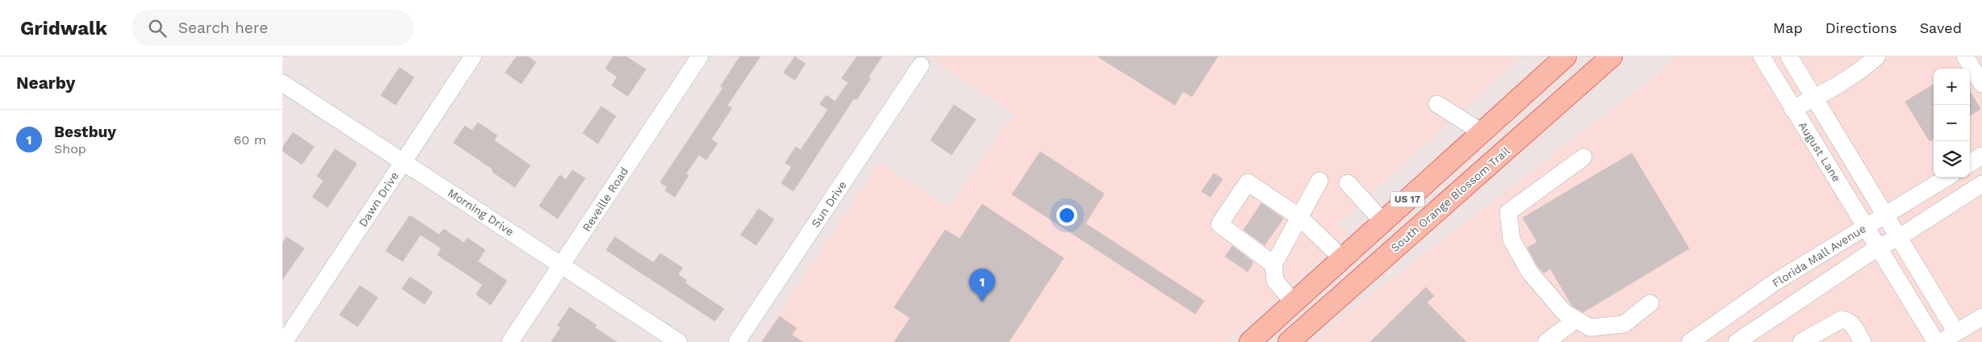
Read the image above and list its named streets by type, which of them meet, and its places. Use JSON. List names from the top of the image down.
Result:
{
  "streets": {
    "main road": ["US 17", "South Orange Blossom Trail"],
    "street": [
      "August Lane",
      "Dawn Drive",
      "Reveille Road",
      "Sun Drive",
      "Morning Drive",
      "Florida Mall Avenue"
    ]
  },
  "crossings": [
    ["August Lane", "Florida Mall Avenue"],
    ["Dawn Drive", "Morning Drive"],
    ["Reveille Road", "Morning Drive"]
  ],
  "page": {
    "header": "Gridwalk",
    "search": "Search here",
    "nav": ["Map", "Directions", "Saved"],
    "heading": "Nearby",
    "map_buttons": ["+", "−"],
    "list": [
      {
        "mark": "1",
        "name": "Bestbuy",
        "note": "Shop",
        "value": "60 m"
      }
    ],
    "pins": "1"
  }
}
